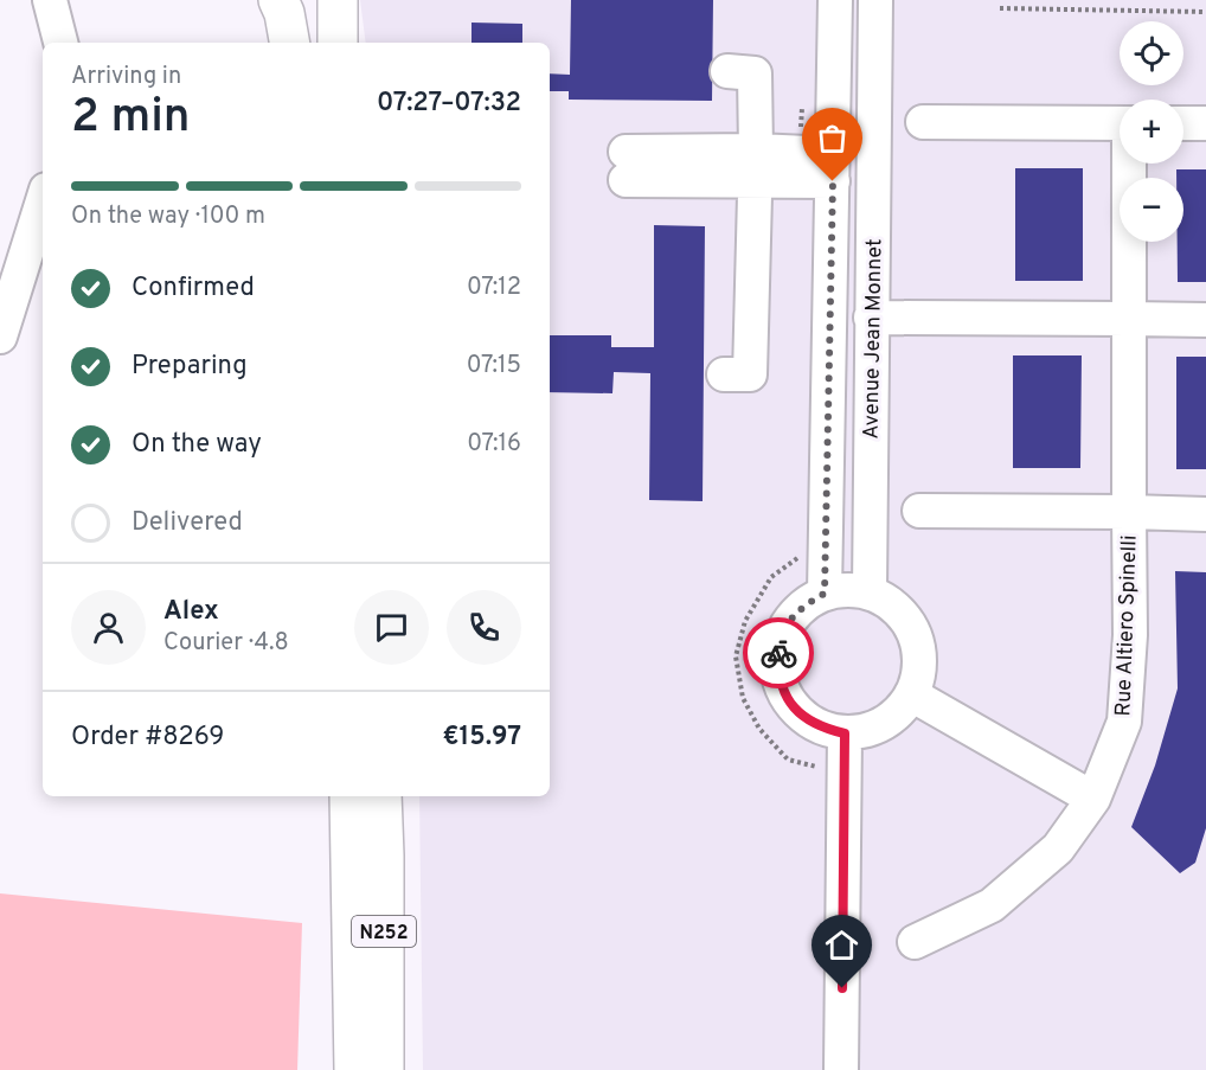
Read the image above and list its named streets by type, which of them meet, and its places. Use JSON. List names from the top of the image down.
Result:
{
  "streets": {
    "main road": ["N252"],
    "street": ["Avenue Jean Monnet", "Rue Altiero Spinelli"]
  },
  "page": {
    "map_buttons": ["+", "−"],
    "heading": ["2 min", "Arriving in", "07:27–07:32"],
    "panel": [
      "Alex",
      "Courier · 4.8",
      "Order #8269",
      "€15.97"
    ],
    "bar": "On the way · 100 m",
    "list": [
      ["Confirmed", "07:12"],
      ["Preparing", "07:15"],
      ["On the way", "07:16"],
      "Delivered"
    ]
  }
}
